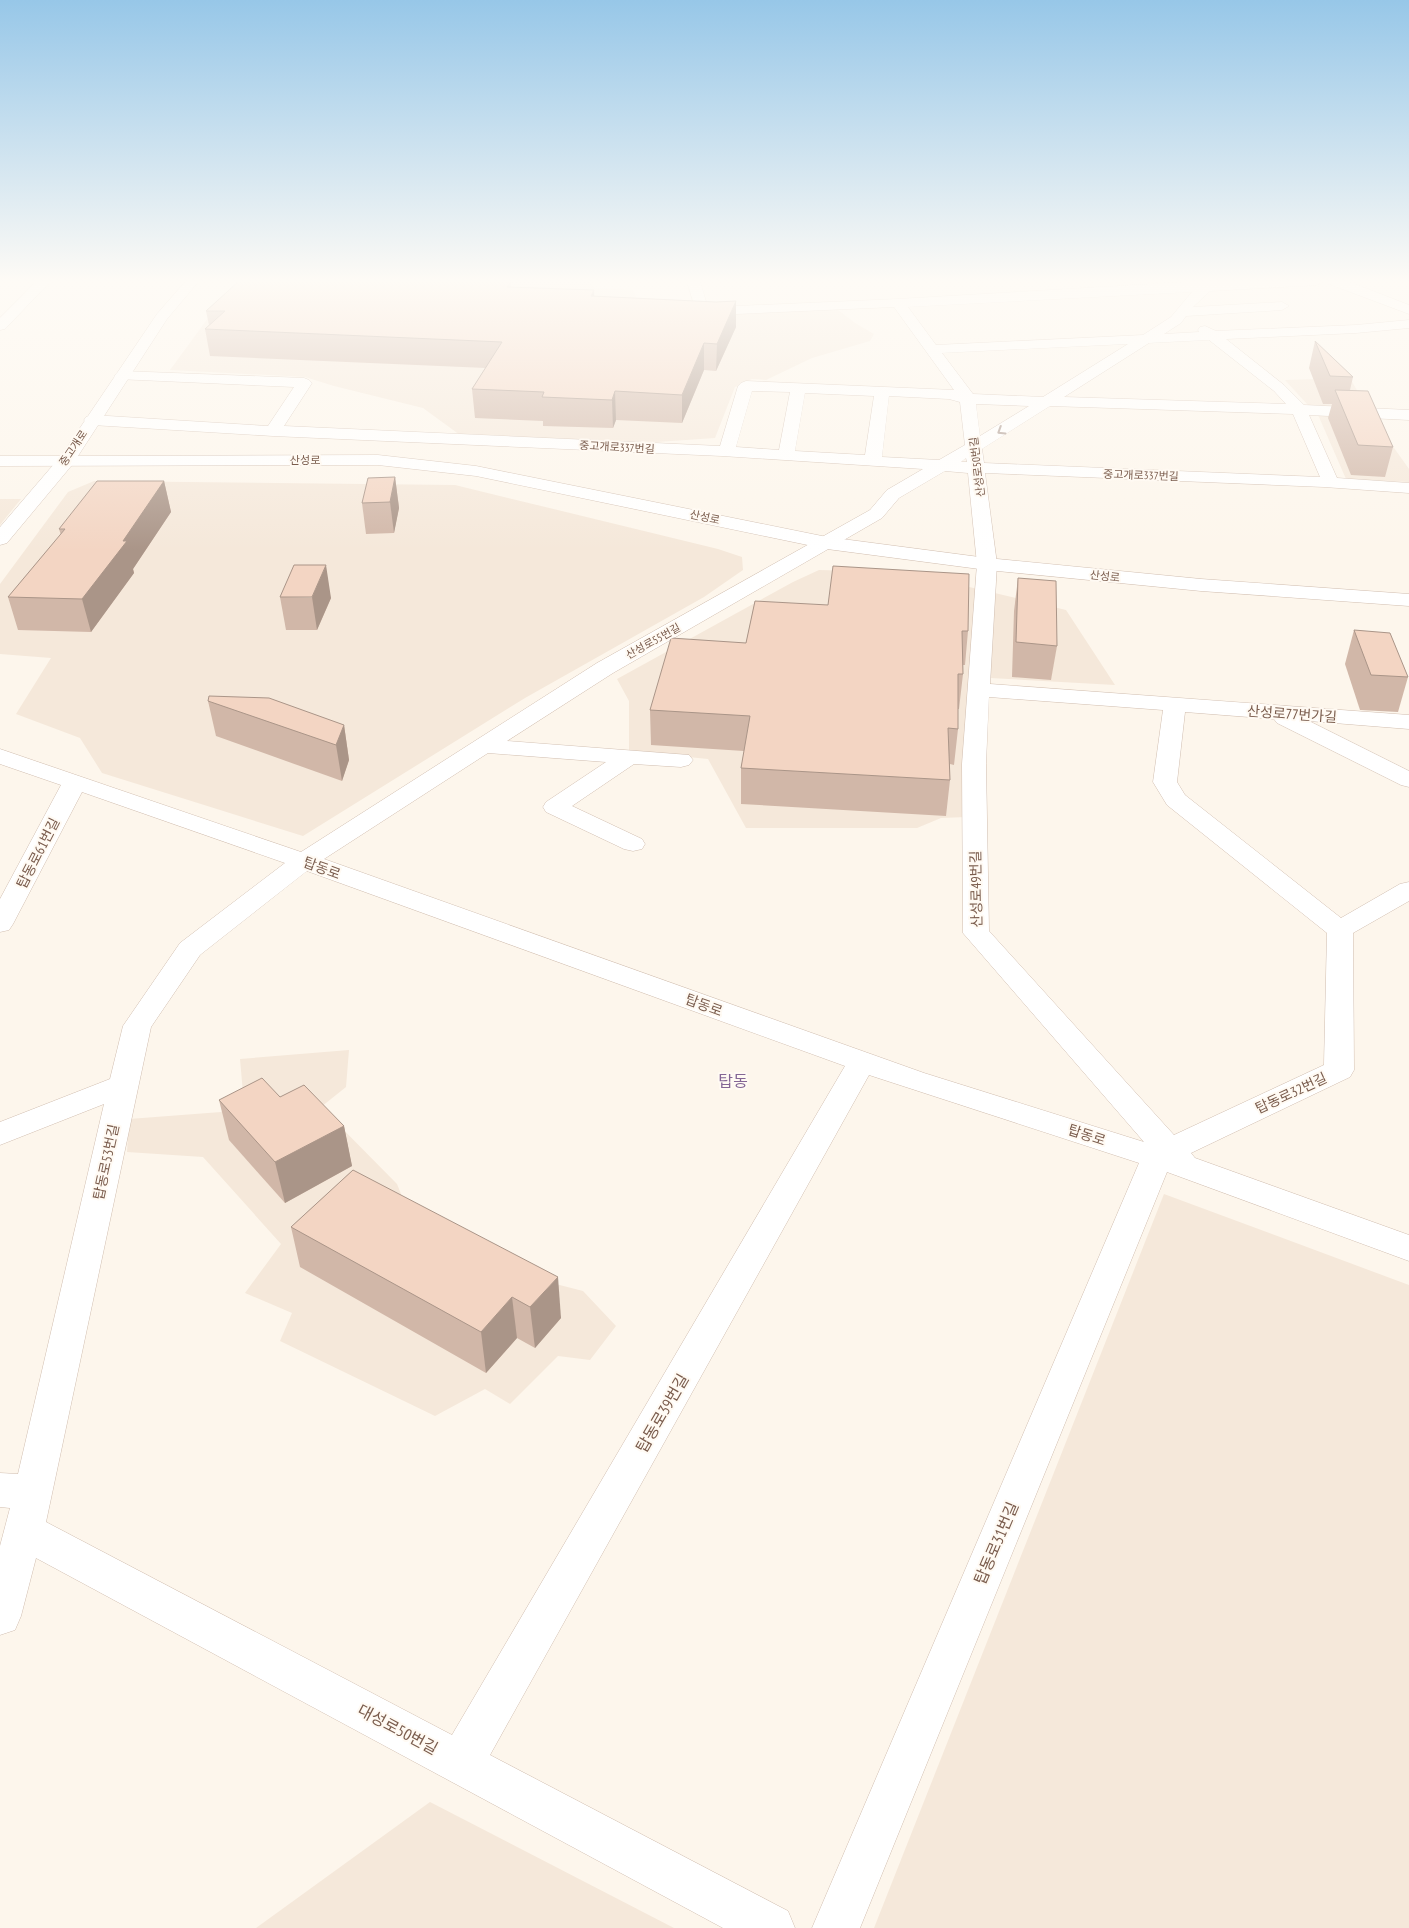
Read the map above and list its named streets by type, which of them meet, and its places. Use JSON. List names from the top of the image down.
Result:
{
  "streets": {
    "street": [
      "중고개로337번길",
      "중고개로",
      "산성로",
      "산성로50번길",
      "산성로55번길",
      "산성로77번가길",
      "탑동로61번길",
      "탑동로",
      "산성로49번길",
      "탑동로32번길",
      "탑동로53번길",
      "탑동로39번길",
      "탑동로31번길",
      "대성로50번길"
    ]
  },
  "crossings": [
    ["중고개로337번길", "중고개로"],
    ["중고개로337번길", "산성로50번길"],
    ["중고개로337번길", "산성로55번길"],
    ["중고개로", "산성로"],
    ["산성로", "산성로50번길"],
    ["산성로", "산성로55번길"],
    ["산성로", "산성로49번길"],
    ["산성로50번길", "산성로55번길"],
    ["산성로50번길", "산성로49번길"],
    ["산성로55번길", "탑동로"],
    ["산성로55번길", "탑동로53번길"],
    ["산성로77번가길", "산성로49번길"],
    ["탑동로61번길", "탑동로"],
    ["탑동로", "산성로49번길"],
    ["탑동로", "탑동로32번길"],
    ["탑동로", "탑동로53번길"],
    ["탑동로", "탑동로39번길"],
    ["탑동로", "탑동로31번길"],
    ["산성로49번길", "탑동로32번길"],
    ["산성로49번길", "탑동로31번길"],
    ["탑동로32번길", "탑동로31번길"],
    ["탑동로53번길", "대성로50번길"],
    ["탑동로39번길", "대성로50번길"]
  ],
  "districts": ["탑동"]
}
